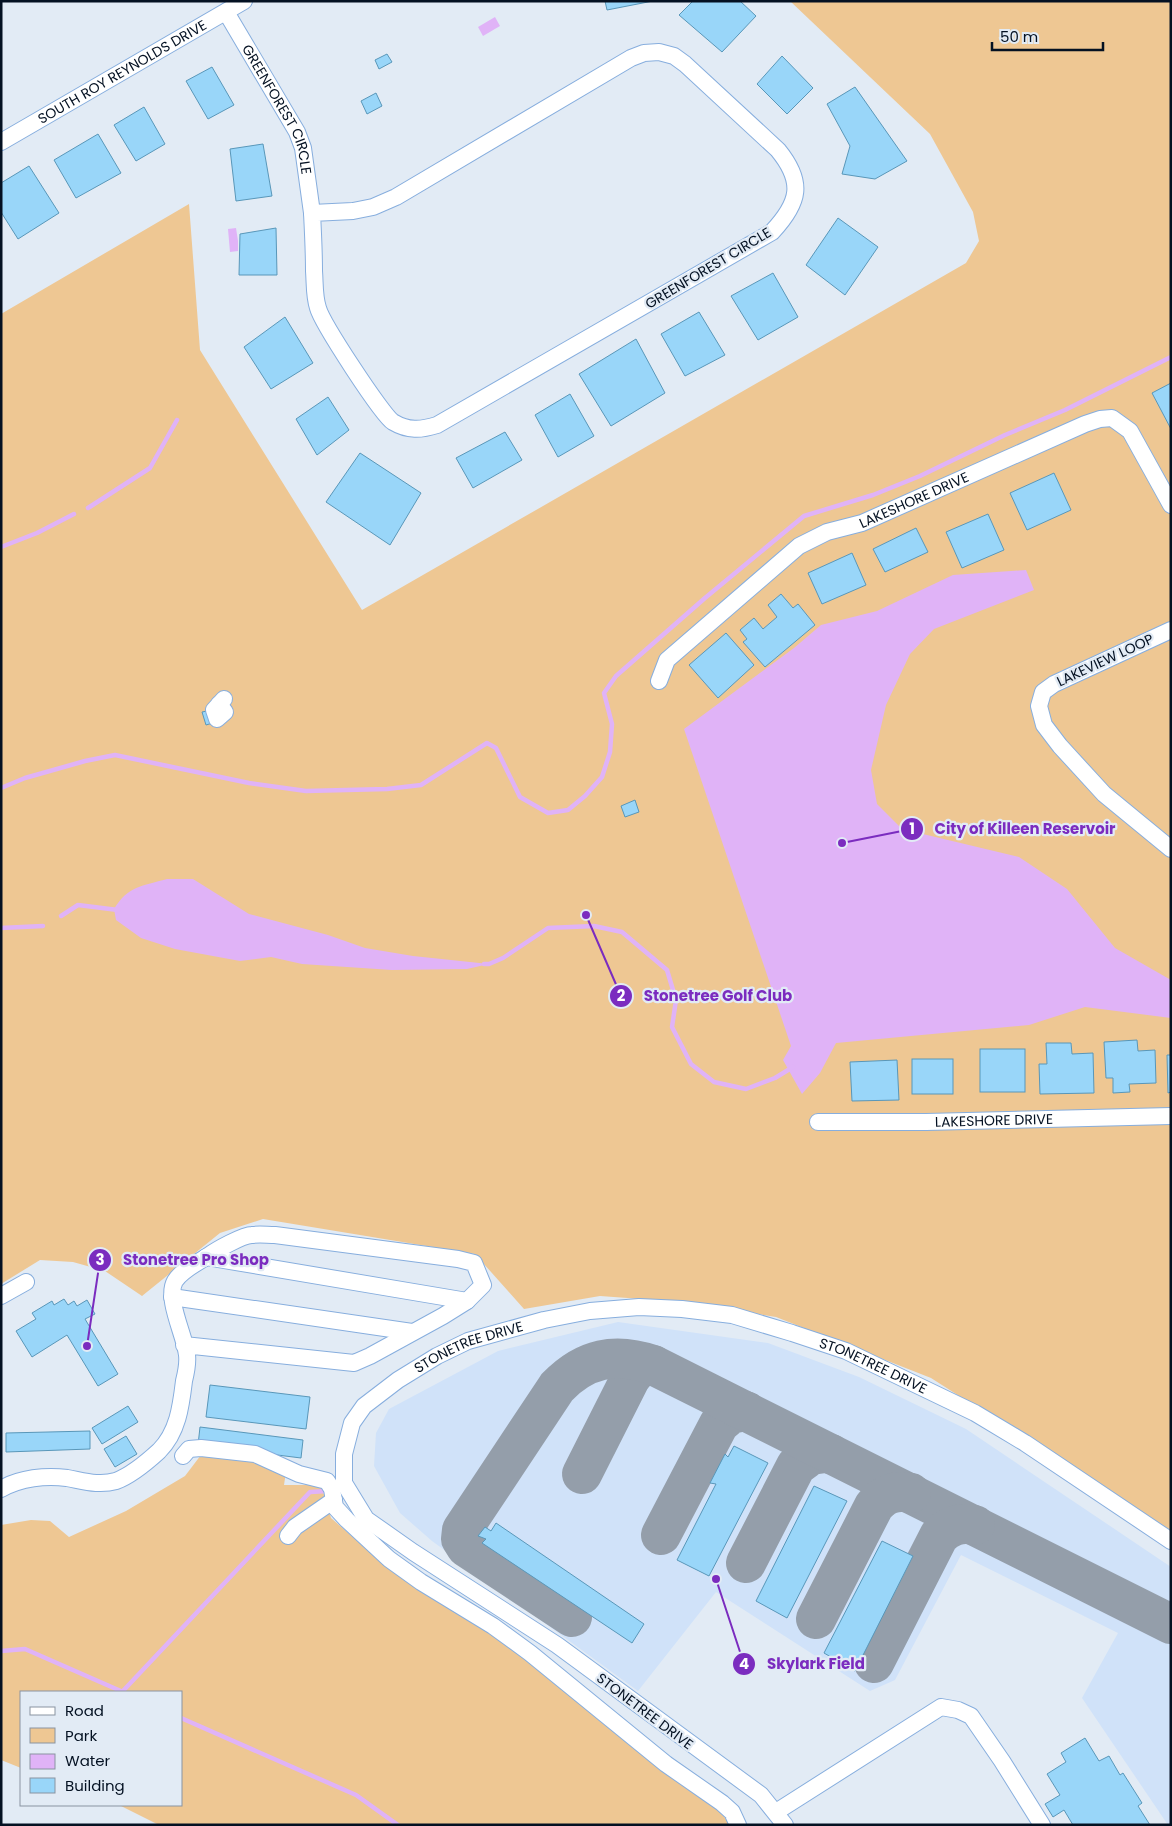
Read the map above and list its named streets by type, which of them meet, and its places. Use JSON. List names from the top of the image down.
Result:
{
  "streets": {
    "street": [
      "SOUTH ROY REYNOLDS DRIVE",
      "GREENFOREST CIRCLE",
      "LAKESHORE DRIVE",
      "LAKEVIEW LOOP",
      "STONETREE DRIVE"
    ]
  },
  "crossings": [
    ["SOUTH ROY REYNOLDS DRIVE", "GREENFOREST CIRCLE"]
  ],
  "places": [
    "City of Killeen Reservoir",
    "Stonetree Golf Club",
    "Stonetree Pro Shop",
    "Skylark Field"
  ],
  "legend": [
    "Road",
    "Park",
    "Water",
    "Building"
  ],
  "scale_bar": "50 m"
}
